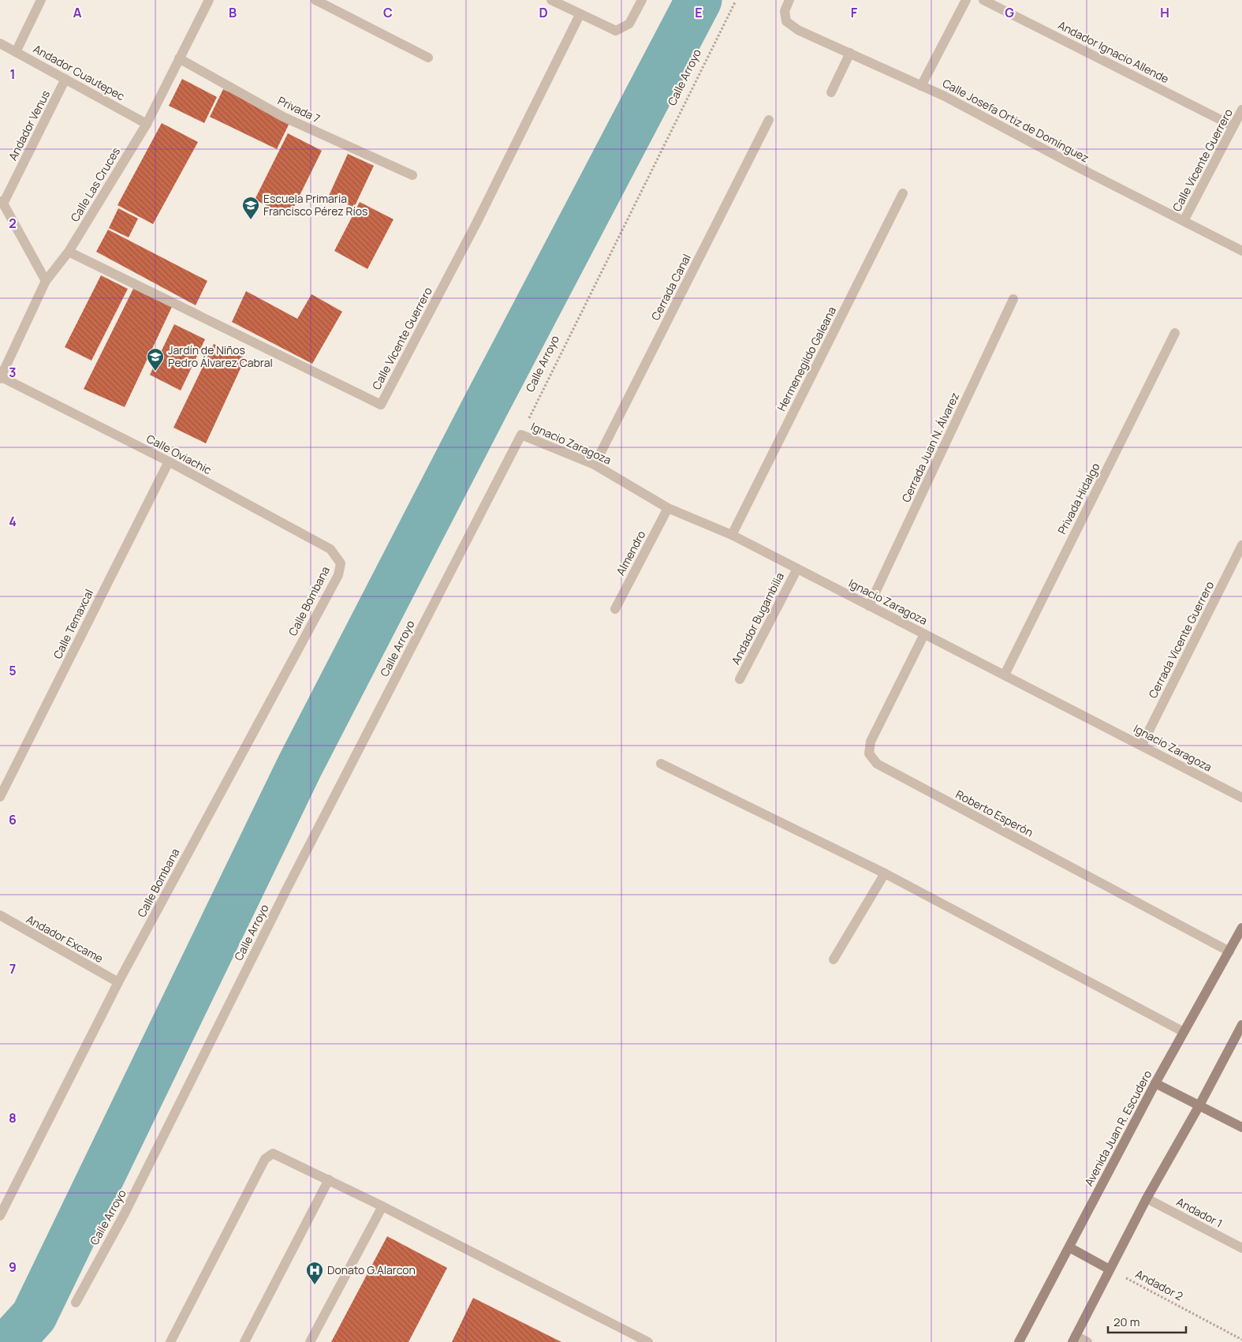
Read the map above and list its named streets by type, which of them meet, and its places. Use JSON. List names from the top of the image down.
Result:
{
  "streets": {
    "main road": ["Avenida Juan R. Escudero"],
    "street": [
      "Andador Ignacio Allende",
      "Andador Cuautepec",
      "Calle Arroyo",
      "Privada 7",
      "Calle Josefa Ortiz de Domínguez",
      "Andador Venus",
      "Calle Vicente Guerrero",
      "Calle Las Cruces",
      "Cerrada Canal",
      "Hermenegildo Galeana",
      "Ignacio Zaragoza",
      "Cerrada Juan N. Álvarez",
      "Calle Oviachic",
      "Privada Hidalgo",
      "Almendro",
      "Calle Bombana",
      "Andador Bugambilia",
      "Calle Temaxcal",
      "Cerrada Vicente Guerrero",
      "Roberto Esperón",
      "Andador Excame",
      "Andador 1"
    ],
    "path": ["Andador 2"]
  },
  "crossings": [
    ["Andador Ignacio Allende", "Calle Vicente Guerrero"],
    ["Andador Cuautepec", "Andador Venus"],
    ["Andador Cuautepec", "Calle Las Cruces"],
    ["Calle Arroyo", "Ignacio Zaragoza"],
    ["Privada 7", "Calle Las Cruces"],
    ["Calle Josefa Ortiz de Domínguez", "Calle Vicente Guerrero"],
    ["Calle Vicente Guerrero", "Calle Las Cruces"],
    ["Calle Las Cruces", "Calle Oviachic"],
    ["Cerrada Canal", "Ignacio Zaragoza"],
    ["Hermenegildo Galeana", "Ignacio Zaragoza"],
    ["Ignacio Zaragoza", "Cerrada Juan N. Álvarez"],
    ["Ignacio Zaragoza", "Privada Hidalgo"],
    ["Ignacio Zaragoza", "Almendro"],
    ["Ignacio Zaragoza", "Andador Bugambilia"],
    ["Ignacio Zaragoza", "Cerrada Vicente Guerrero"],
    ["Ignacio Zaragoza", "Roberto Esperón"],
    ["Calle Oviachic", "Calle Bombana"],
    ["Calle Oviachic", "Calle Temaxcal"],
    ["Calle Bombana", "Andador Excame"],
    ["Roberto Esperón", "Avenida Juan R. Escudero"]
  ],
  "places": {
    "school or university": ["Escuela Primaria Francisco Pérez Ríos", "Jardín de Niños Pedro Álvarez Cabral"],
    "hospital": ["Donato G.Alarcon"]
  },
  "scale_bar": "20 m",
  "grid": {
    "columns": [
      "A",
      "B",
      "C",
      "D",
      "E",
      "F",
      "G",
      "H"
    ],
    "rows": [
      "1",
      "2",
      "3",
      "4",
      "5",
      "6",
      "7",
      "8",
      "9"
    ]
  }
}
